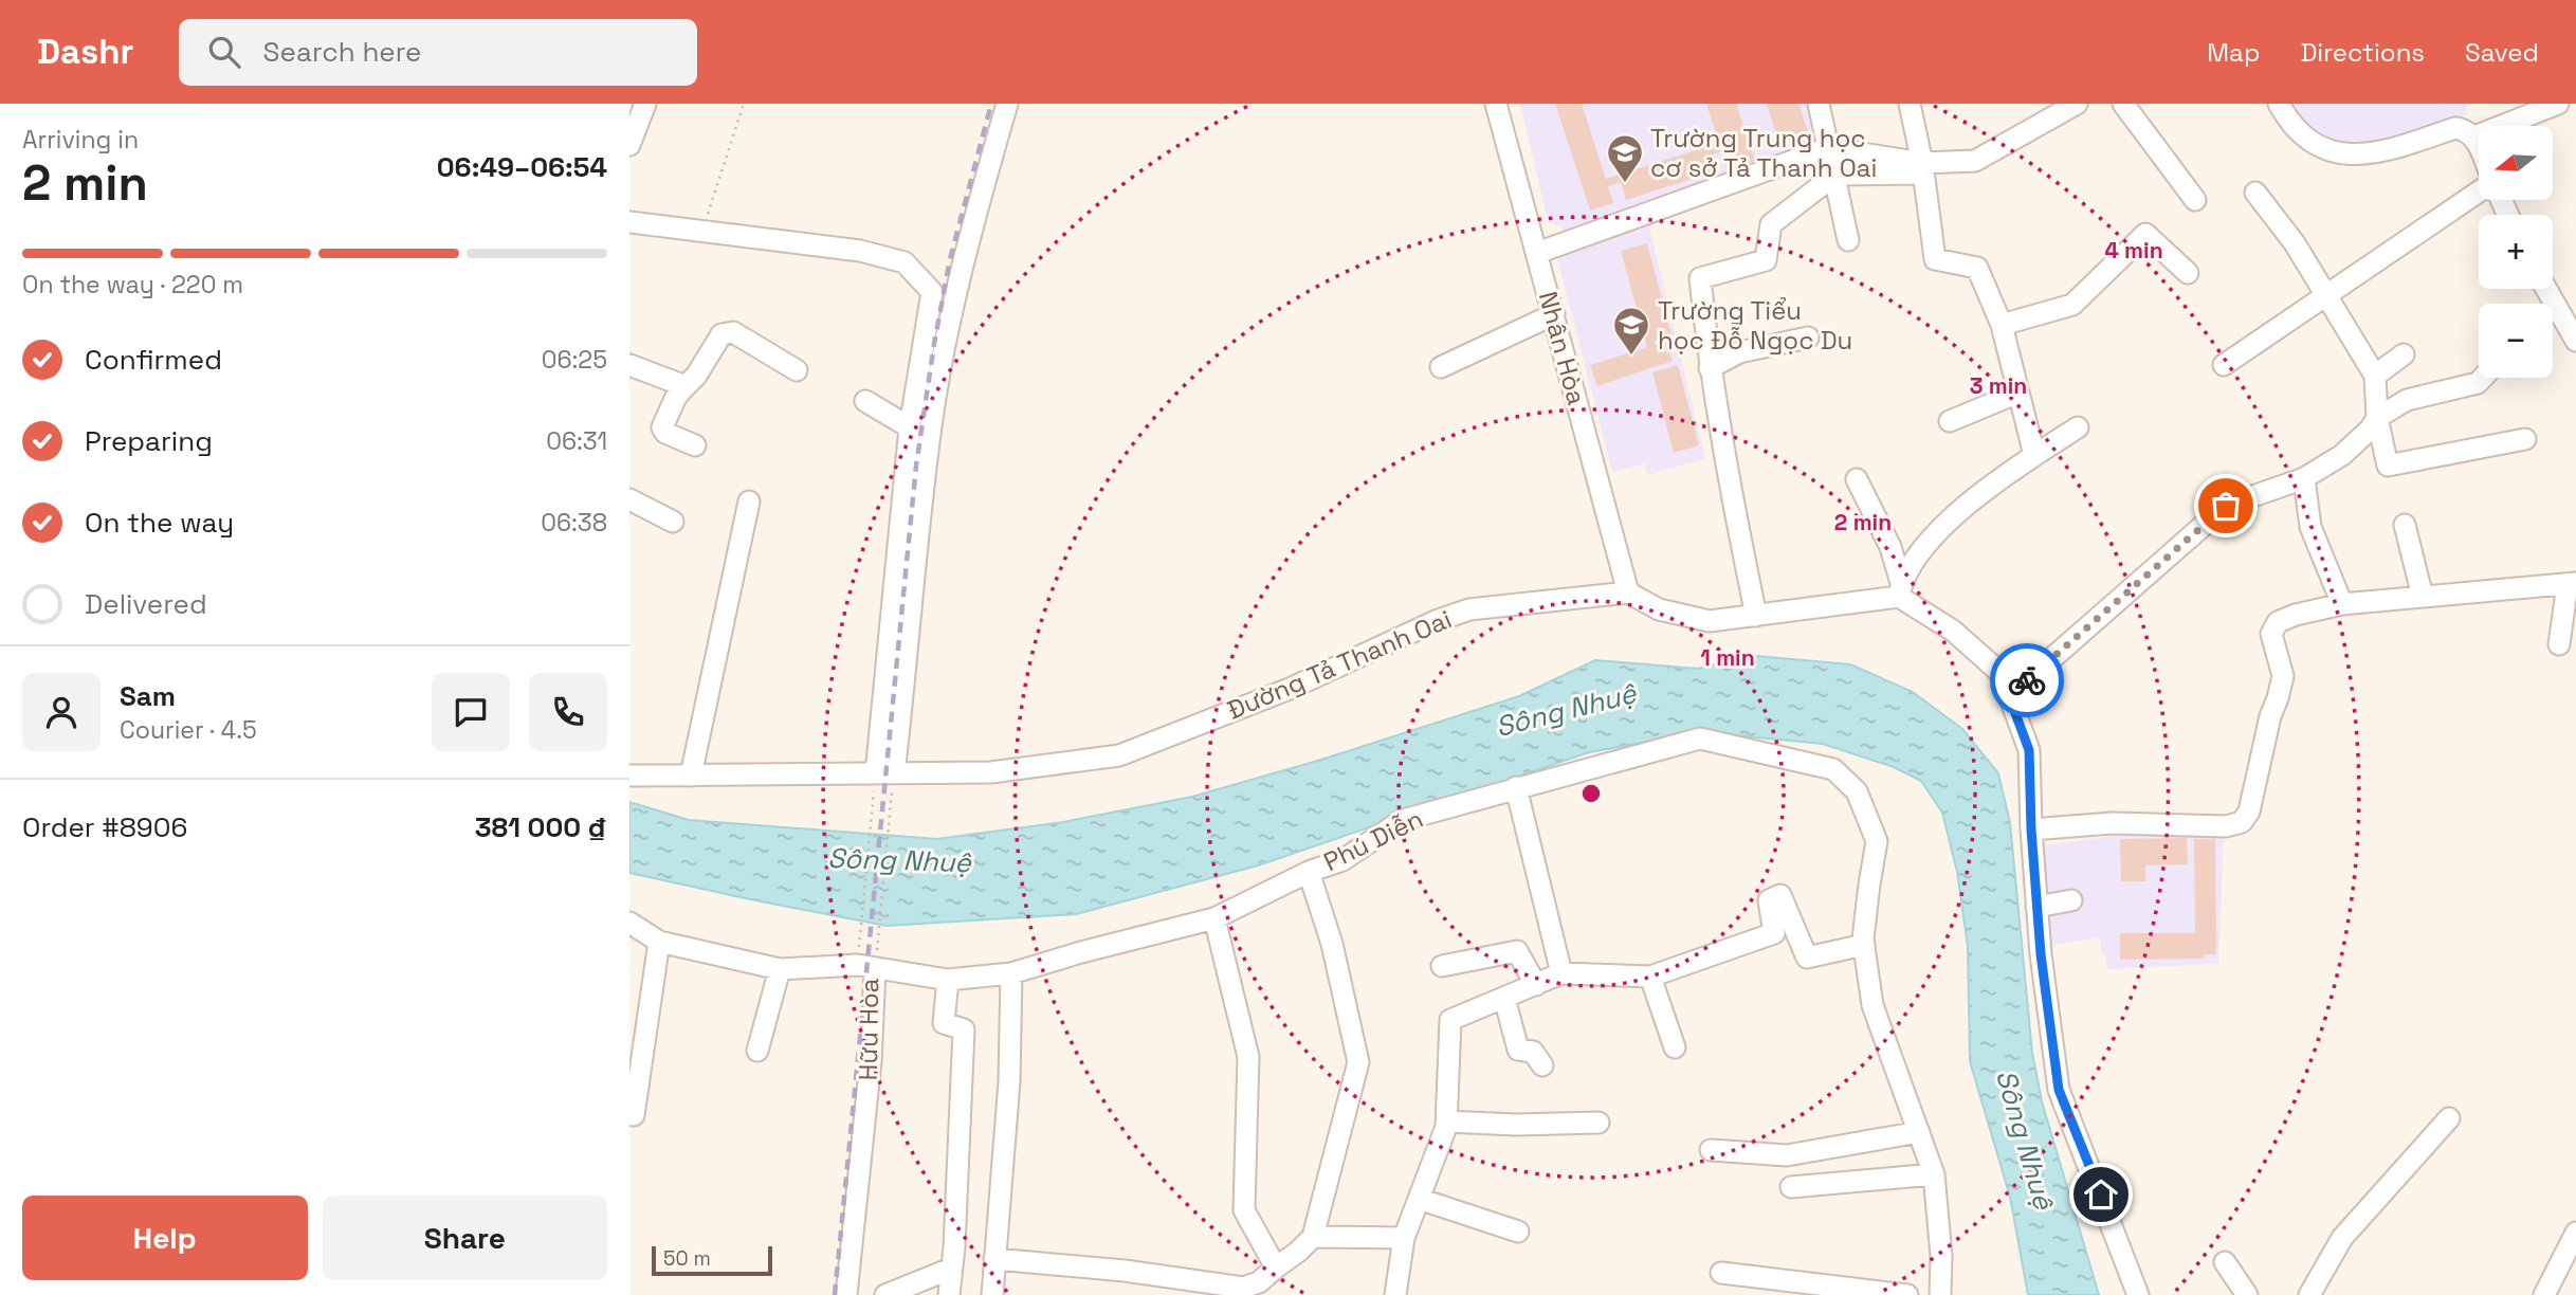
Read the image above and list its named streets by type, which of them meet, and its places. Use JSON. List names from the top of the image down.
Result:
{
  "streets": {
    "street": [
      "Nhân Hòa",
      "Đường Tả Thanh Oai",
      "Phú Diễn",
      "Hữu Hòa"
    ]
  },
  "crossings": [
    ["Nhân Hòa", "Đường Tả Thanh Oai"],
    ["Phú Diễn", "Hữu Hòa"]
  ],
  "water": ["Sông Nhuệ"],
  "places": {
    "school or university": ["Trường Trung học cơ sở Tả Thanh Oai", "Trường Tiểu học Đỗ Ngọc Du"]
  },
  "scale_bar": "50 m",
  "north": "left",
  "page": {
    "header": "Dashr",
    "search": "Search here",
    "nav": ["Map", "Directions", "Saved"],
    "heading": ["2 min", "Arriving in", "06:49–06:54"],
    "panel": [
      "Sam",
      "Courier · 4.5",
      "Order #8906",
      "381 000 ₫"
    ],
    "map_buttons": ["+", "−"],
    "bar": "On the way · 220 m",
    "list": [
      ["Confirmed", "06:25"],
      ["Preparing", "06:31"],
      ["On the way", "06:38"],
      "Delivered"
    ],
    "buttons": ["Help", "Share"],
    "scale": "50 m"
  },
  "rings": [
    "4 min",
    "3 min",
    "2 min",
    "1 min"
  ]
}
